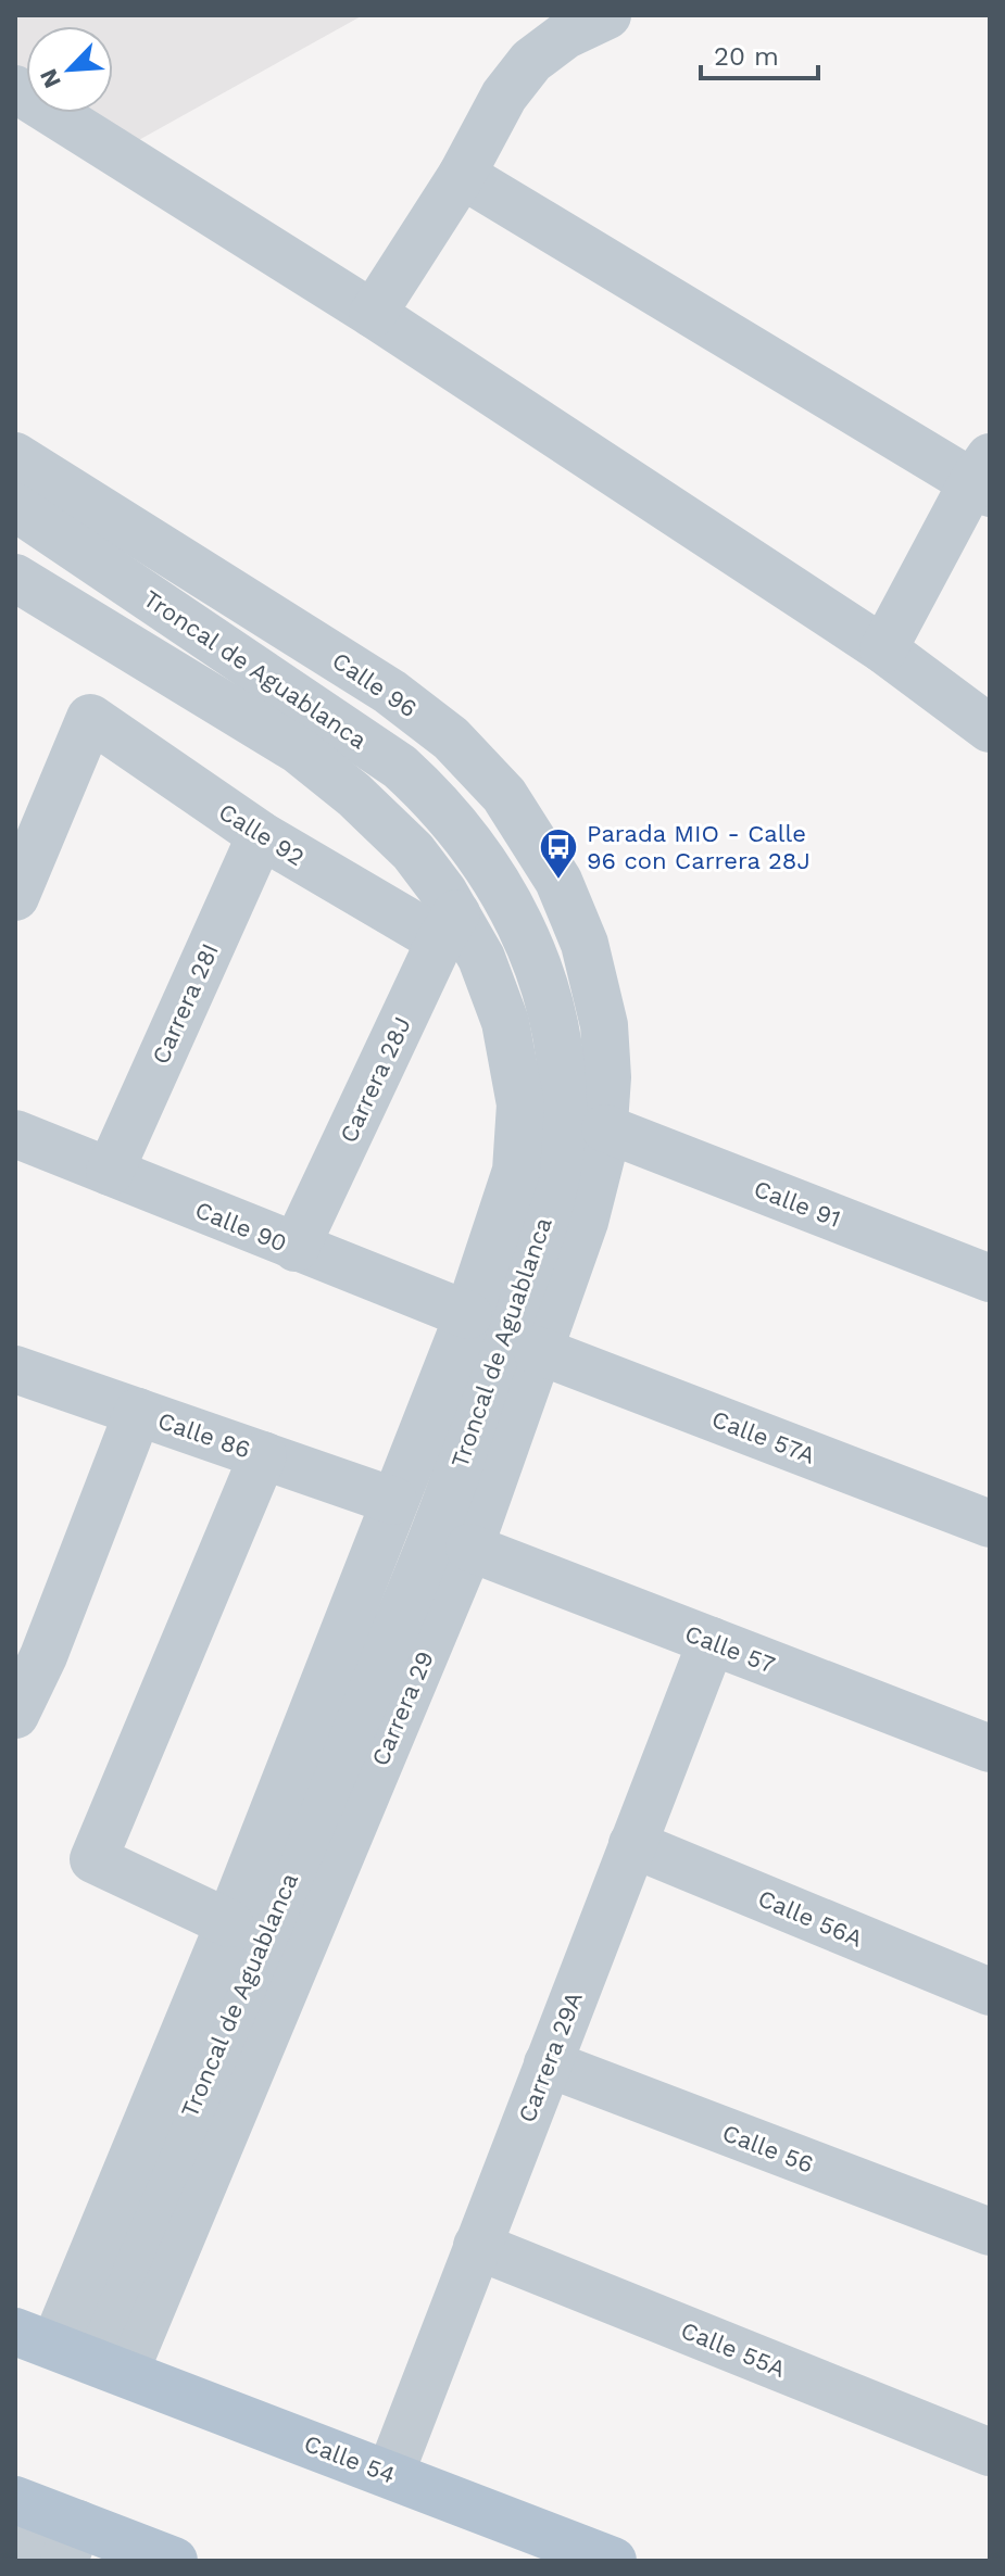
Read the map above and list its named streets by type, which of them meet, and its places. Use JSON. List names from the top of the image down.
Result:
{
  "streets": {
    "main road": ["Calle 54"],
    "street": [
      "Troncal de Aguablanca",
      "Calle 96",
      "Calle 92",
      "Carrera 28I",
      "Carrera 28J",
      "Calle 91",
      "Calle 90",
      "Calle 86",
      "Calle 57A",
      "Calle 57",
      "Carrera 29",
      "Calle 56A",
      "Carrera 29A",
      "Calle 56",
      "Calle 55A"
    ]
  },
  "crossings": [
    ["Troncal de Aguablanca", "Carrera 29"],
    ["Troncal de Aguablanca", "Calle 54"],
    ["Calle 96", "Carrera 29"],
    ["Calle 92", "Carrera 28I"],
    ["Calle 92", "Carrera 28J"],
    ["Carrera 28I", "Calle 90"],
    ["Carrera 28J", "Calle 90"],
    ["Calle 91", "Carrera 29"],
    ["Calle 57A", "Carrera 29"],
    ["Calle 57", "Carrera 29"],
    ["Calle 57", "Carrera 29A"],
    ["Carrera 29", "Calle 54"],
    ["Calle 56A", "Carrera 29A"],
    ["Carrera 29A", "Calle 56"],
    ["Carrera 29A", "Calle 55A"],
    ["Carrera 29A", "Calle 54"]
  ],
  "places": {
    "bus stop": ["Parada MIO - Calle 96 con Carrera 28J"]
  },
  "scale_bar": "20 m",
  "north": "bottom left"
}
